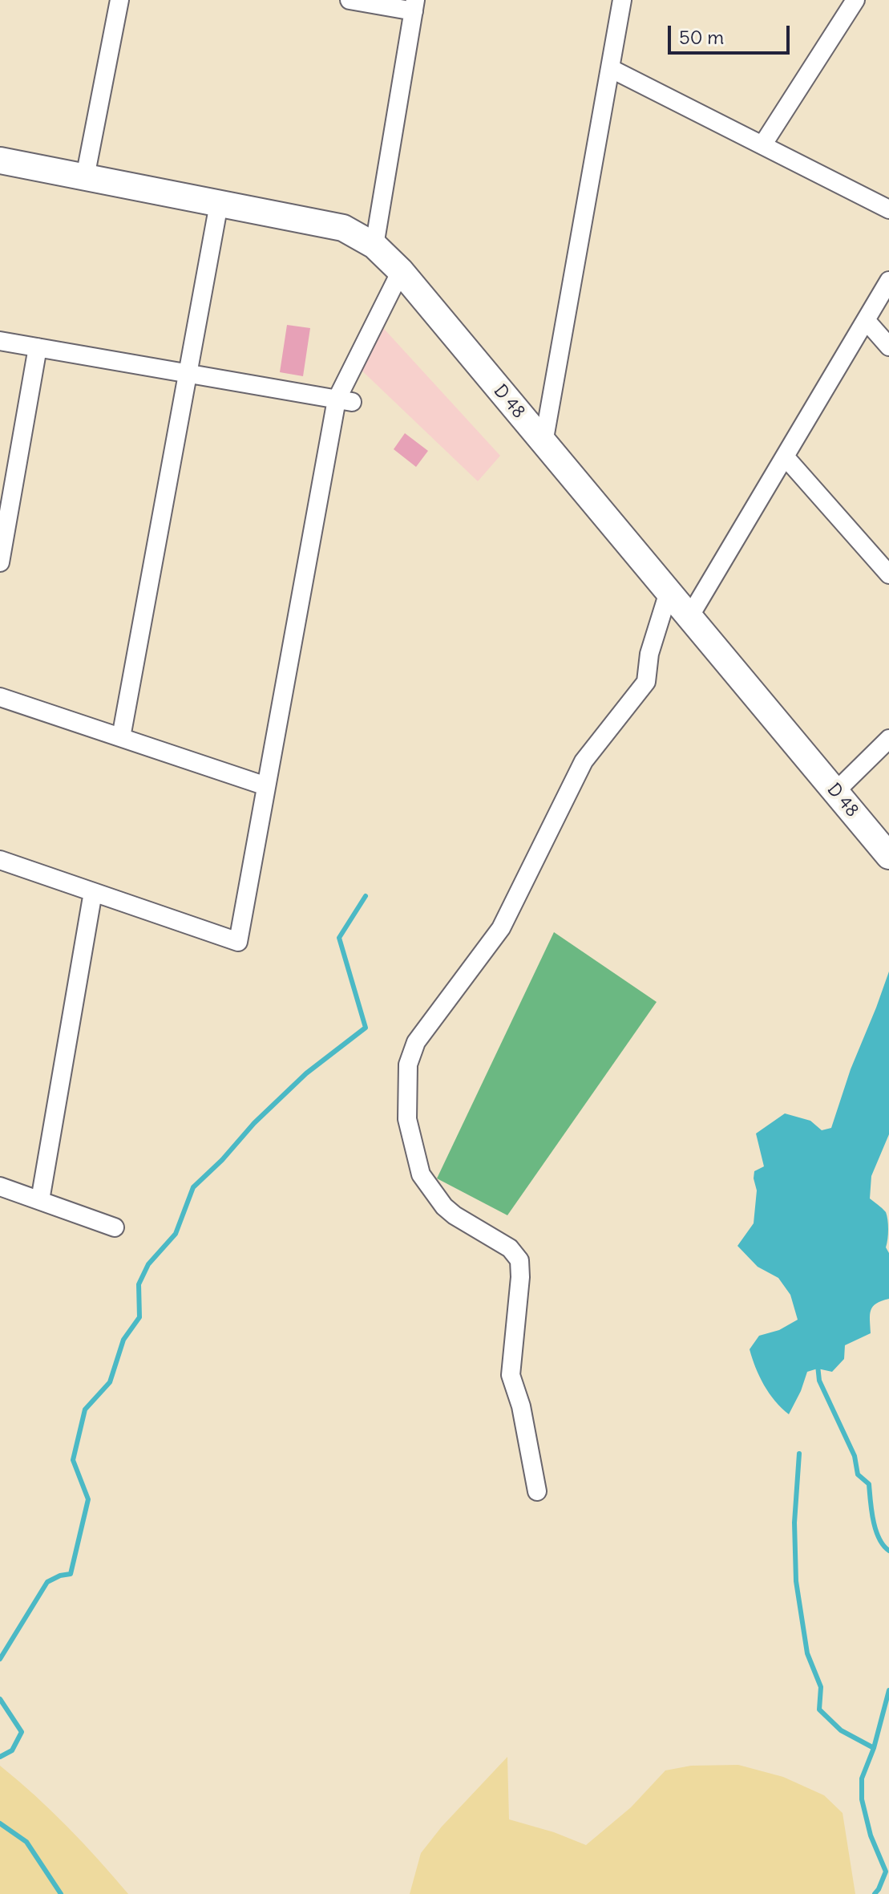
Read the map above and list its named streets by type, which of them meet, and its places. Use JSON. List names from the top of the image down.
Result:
{
  "streets": {
    "street": ["D 48"]
  },
  "scale_bar": "50 m"
}
